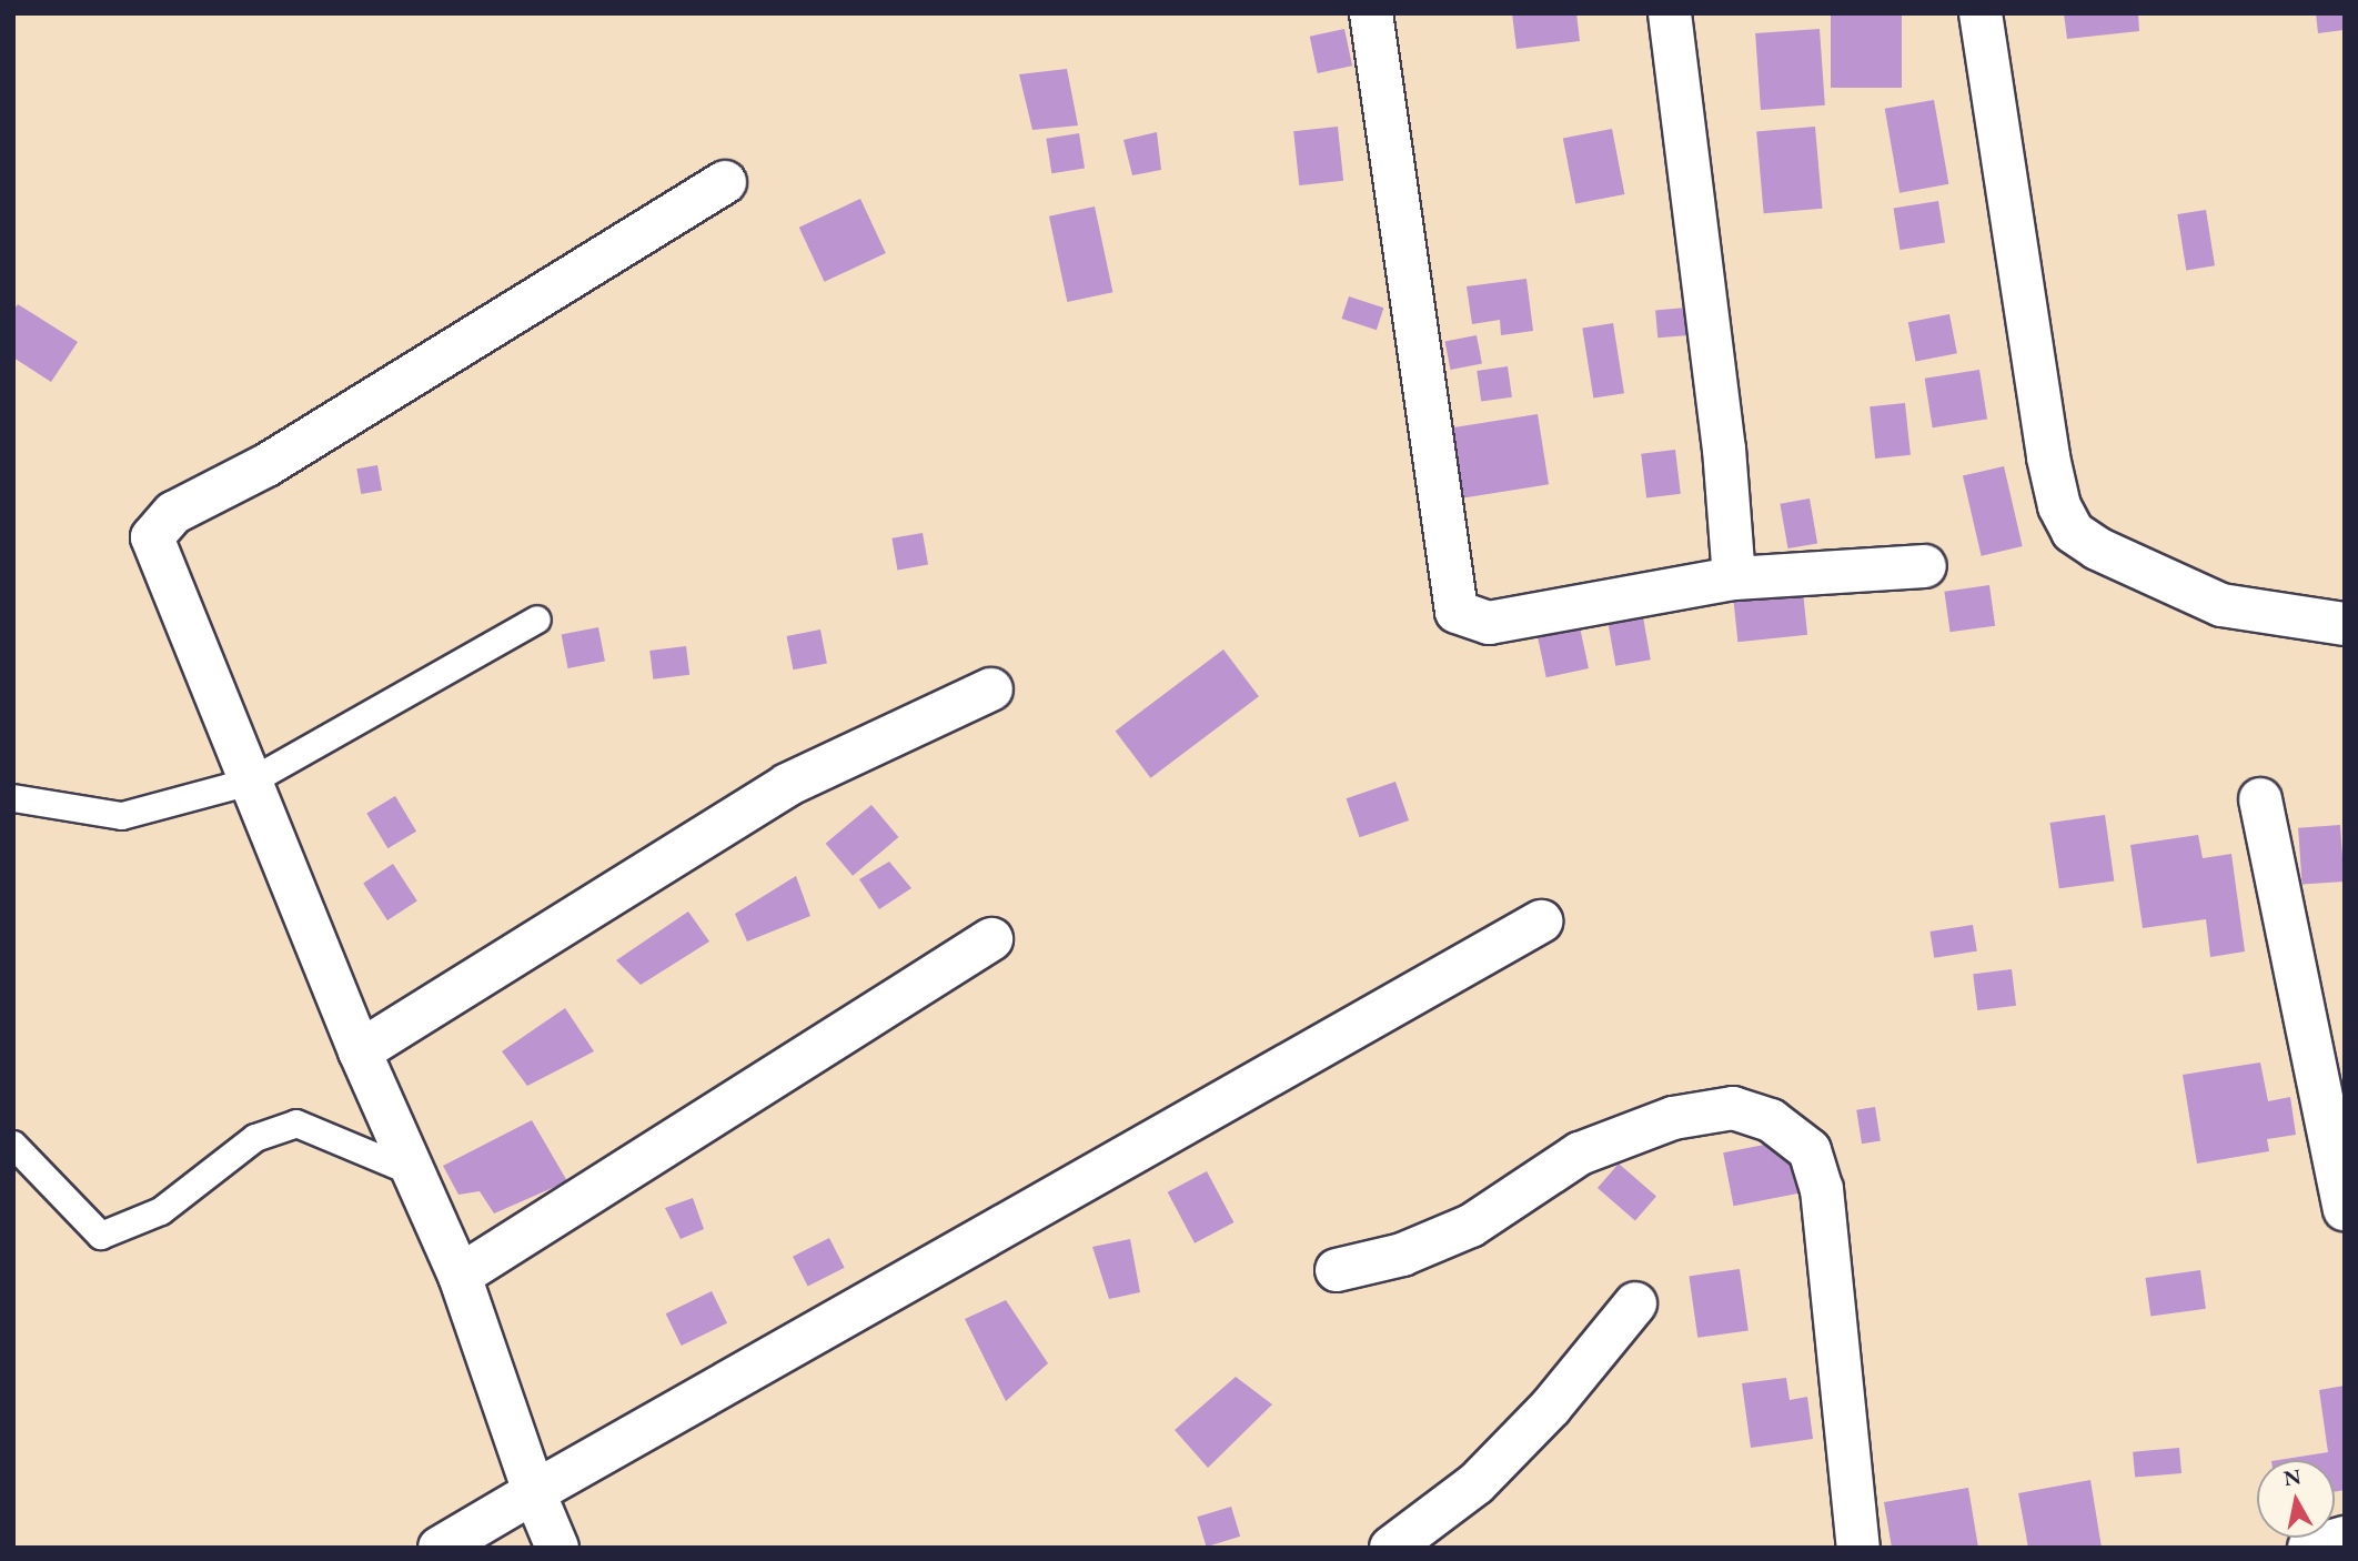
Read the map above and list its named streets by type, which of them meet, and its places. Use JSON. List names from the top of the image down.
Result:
{
  "north": "top"
}
